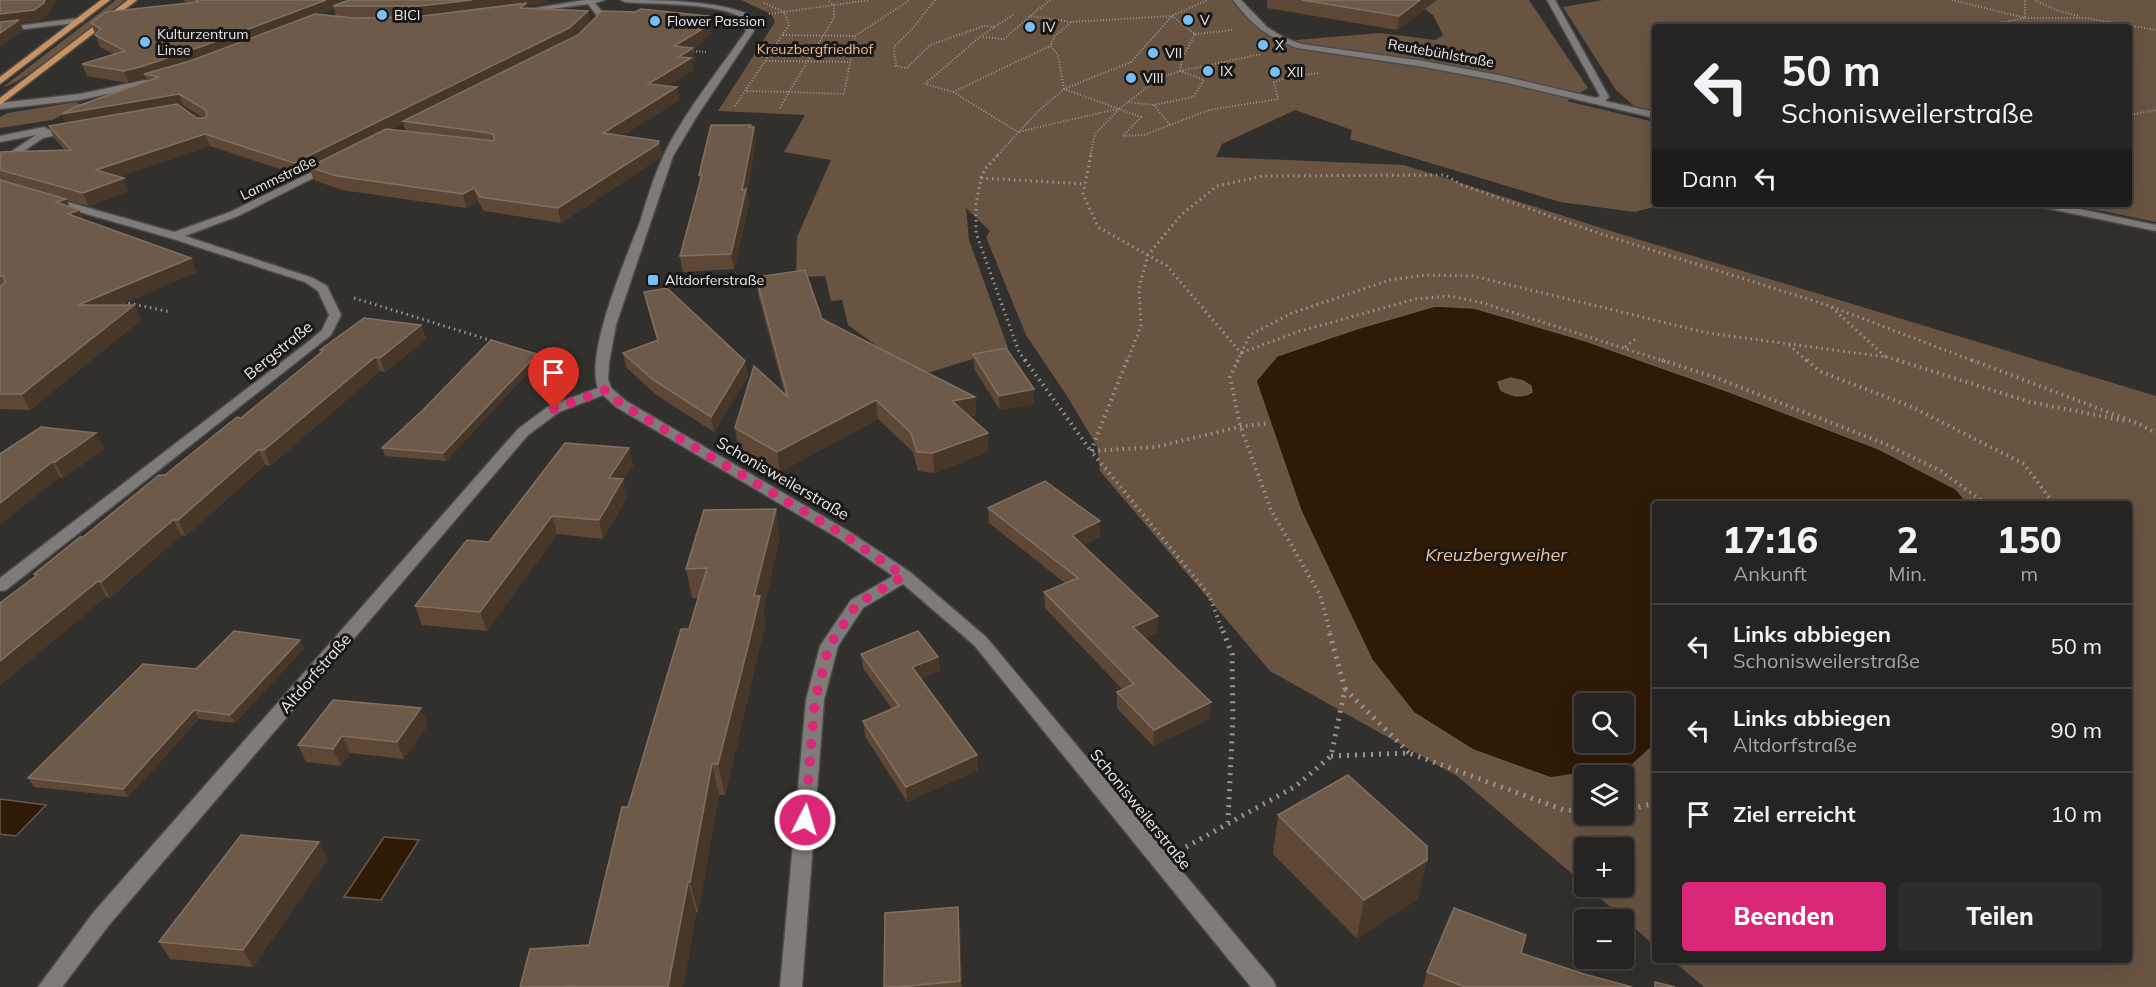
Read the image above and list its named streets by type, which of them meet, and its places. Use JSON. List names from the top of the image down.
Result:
{
  "streets": {
    "street": [
      "Reutebühlstraße",
      "Lammstraße",
      "Bergstraße",
      "Schonisweilerstraße",
      "Altdorfstraße"
    ]
  },
  "crossings": [
    ["Schonisweilerstraße", "Altdorfstraße"]
  ],
  "water": ["Kreuzbergweiher"],
  "parks": ["Kreuzbergfriedhof"],
  "places": {
    "other": [
      "BICI",
      "V",
      "Flower Passion",
      "IV",
      "Kulturzentrum Linse",
      "X",
      "VII",
      "IX",
      "XII",
      "VIII"
    ],
    "transit": ["Altdorferstraße"]
  },
  "page": {
    "turn": ["50 m", "Schonisweilerstraße"],
    "then": "Dann",
    "eta": [
      "17:16",
      "Ankunft",
      "2",
      "Min.",
      "150",
      "m"
    ],
    "list": [
      {
        "name": "Links abbiegen",
        "note": "Schonisweilerstraße",
        "value": "50 m"
      },
      {
        "name": "Links abbiegen",
        "note": "Altdorfstraße",
        "value": "90 m"
      },
      {
        "name": "Ziel erreicht",
        "value": "10 m"
      }
    ],
    "map_buttons": ["+", "−"],
    "buttons": ["Beenden", "Teilen"]
  }
}
